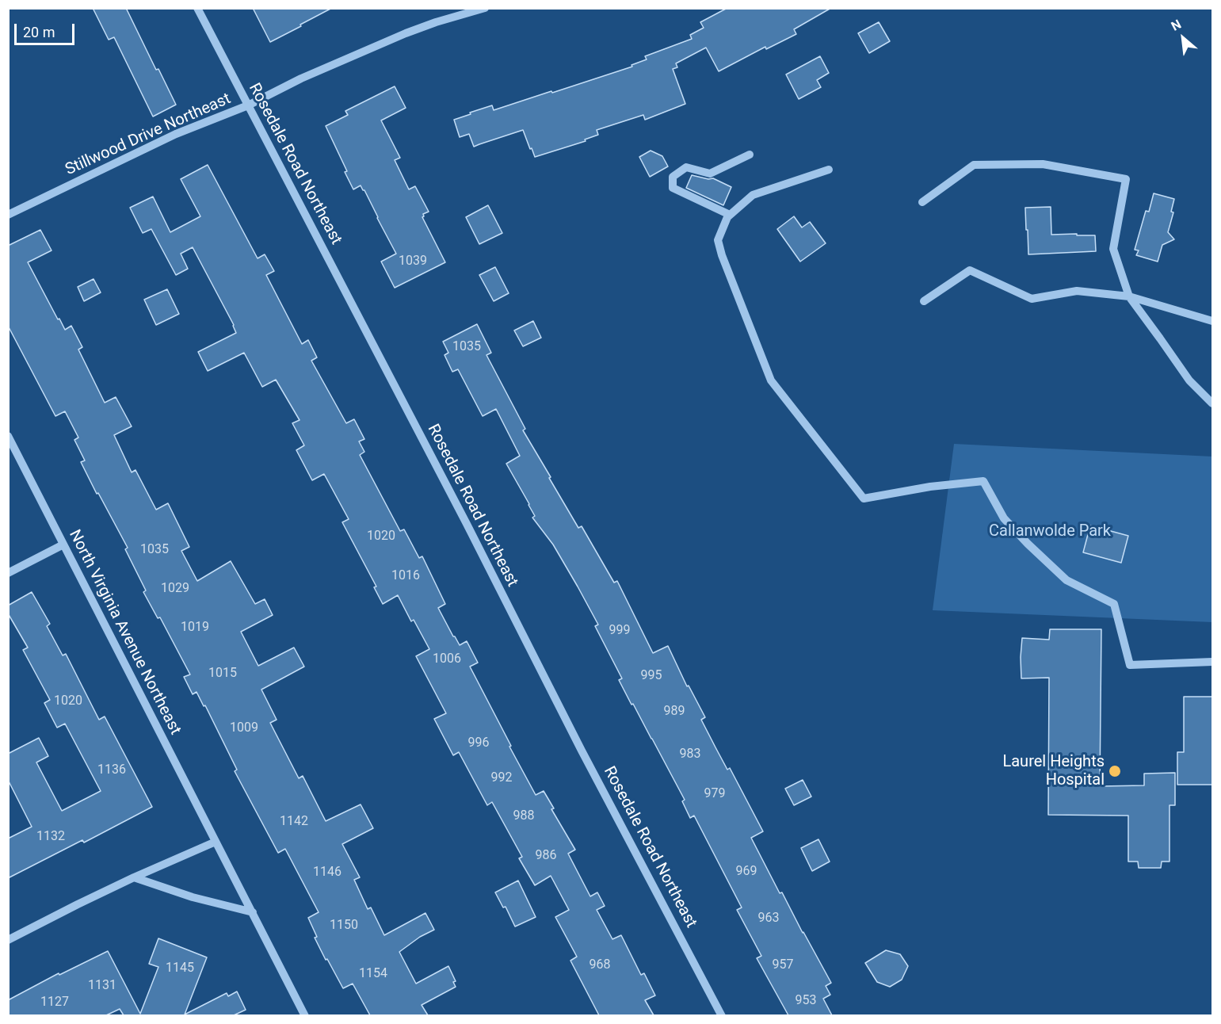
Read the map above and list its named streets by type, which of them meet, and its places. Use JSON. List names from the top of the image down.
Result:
{
  "streets": {
    "street": ["Stillwood Drive Northeast", "Rosedale Road Northeast", "North Virginia Avenue Northeast"]
  },
  "crossings": [
    ["Stillwood Drive Northeast", "Rosedale Road Northeast"]
  ],
  "parks": ["Callanwolde Park"],
  "places": ["Laurel Heights Hospital"],
  "house_numbers": [
    "1039",
    "1035",
    "1020",
    "1035",
    "1016",
    "1029",
    "1019",
    "999",
    "1006",
    "1015",
    "995",
    "1020",
    "989",
    "1009",
    "996",
    "983",
    "1136",
    "992",
    "979",
    "988",
    "1142",
    "1132",
    "986",
    "969",
    "1146",
    "963",
    "1150",
    "968",
    "957",
    "1145",
    "1154",
    "1131",
    "953",
    "1127"
  ],
  "scale_bar": "20 m",
  "north": "top left"
}
